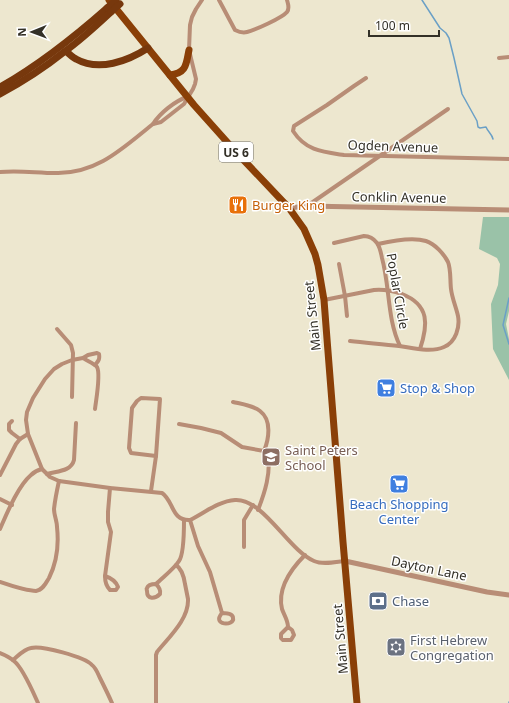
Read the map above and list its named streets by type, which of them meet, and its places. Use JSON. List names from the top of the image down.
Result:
{
  "streets": {
    "main road": ["US 6", "Main Street"],
    "street": [
      "Ogden Avenue",
      "Conklin Avenue",
      "Poplar Circle",
      "Dayton Lane"
    ]
  },
  "crossings": [
    ["Conklin Avenue", "Main Street"],
    ["Main Street", "Dayton Lane"]
  ],
  "places": {
    "restaurant": ["Burger King"],
    "supermarket": ["Stop & Shop", "Beach Shopping Center"],
    "school or university": ["Saint Peters School"],
    "bank": ["Chase"],
    "synagogue": ["First Hebrew Congregation"]
  },
  "scale_bar": "100 m",
  "north": "left"
}
